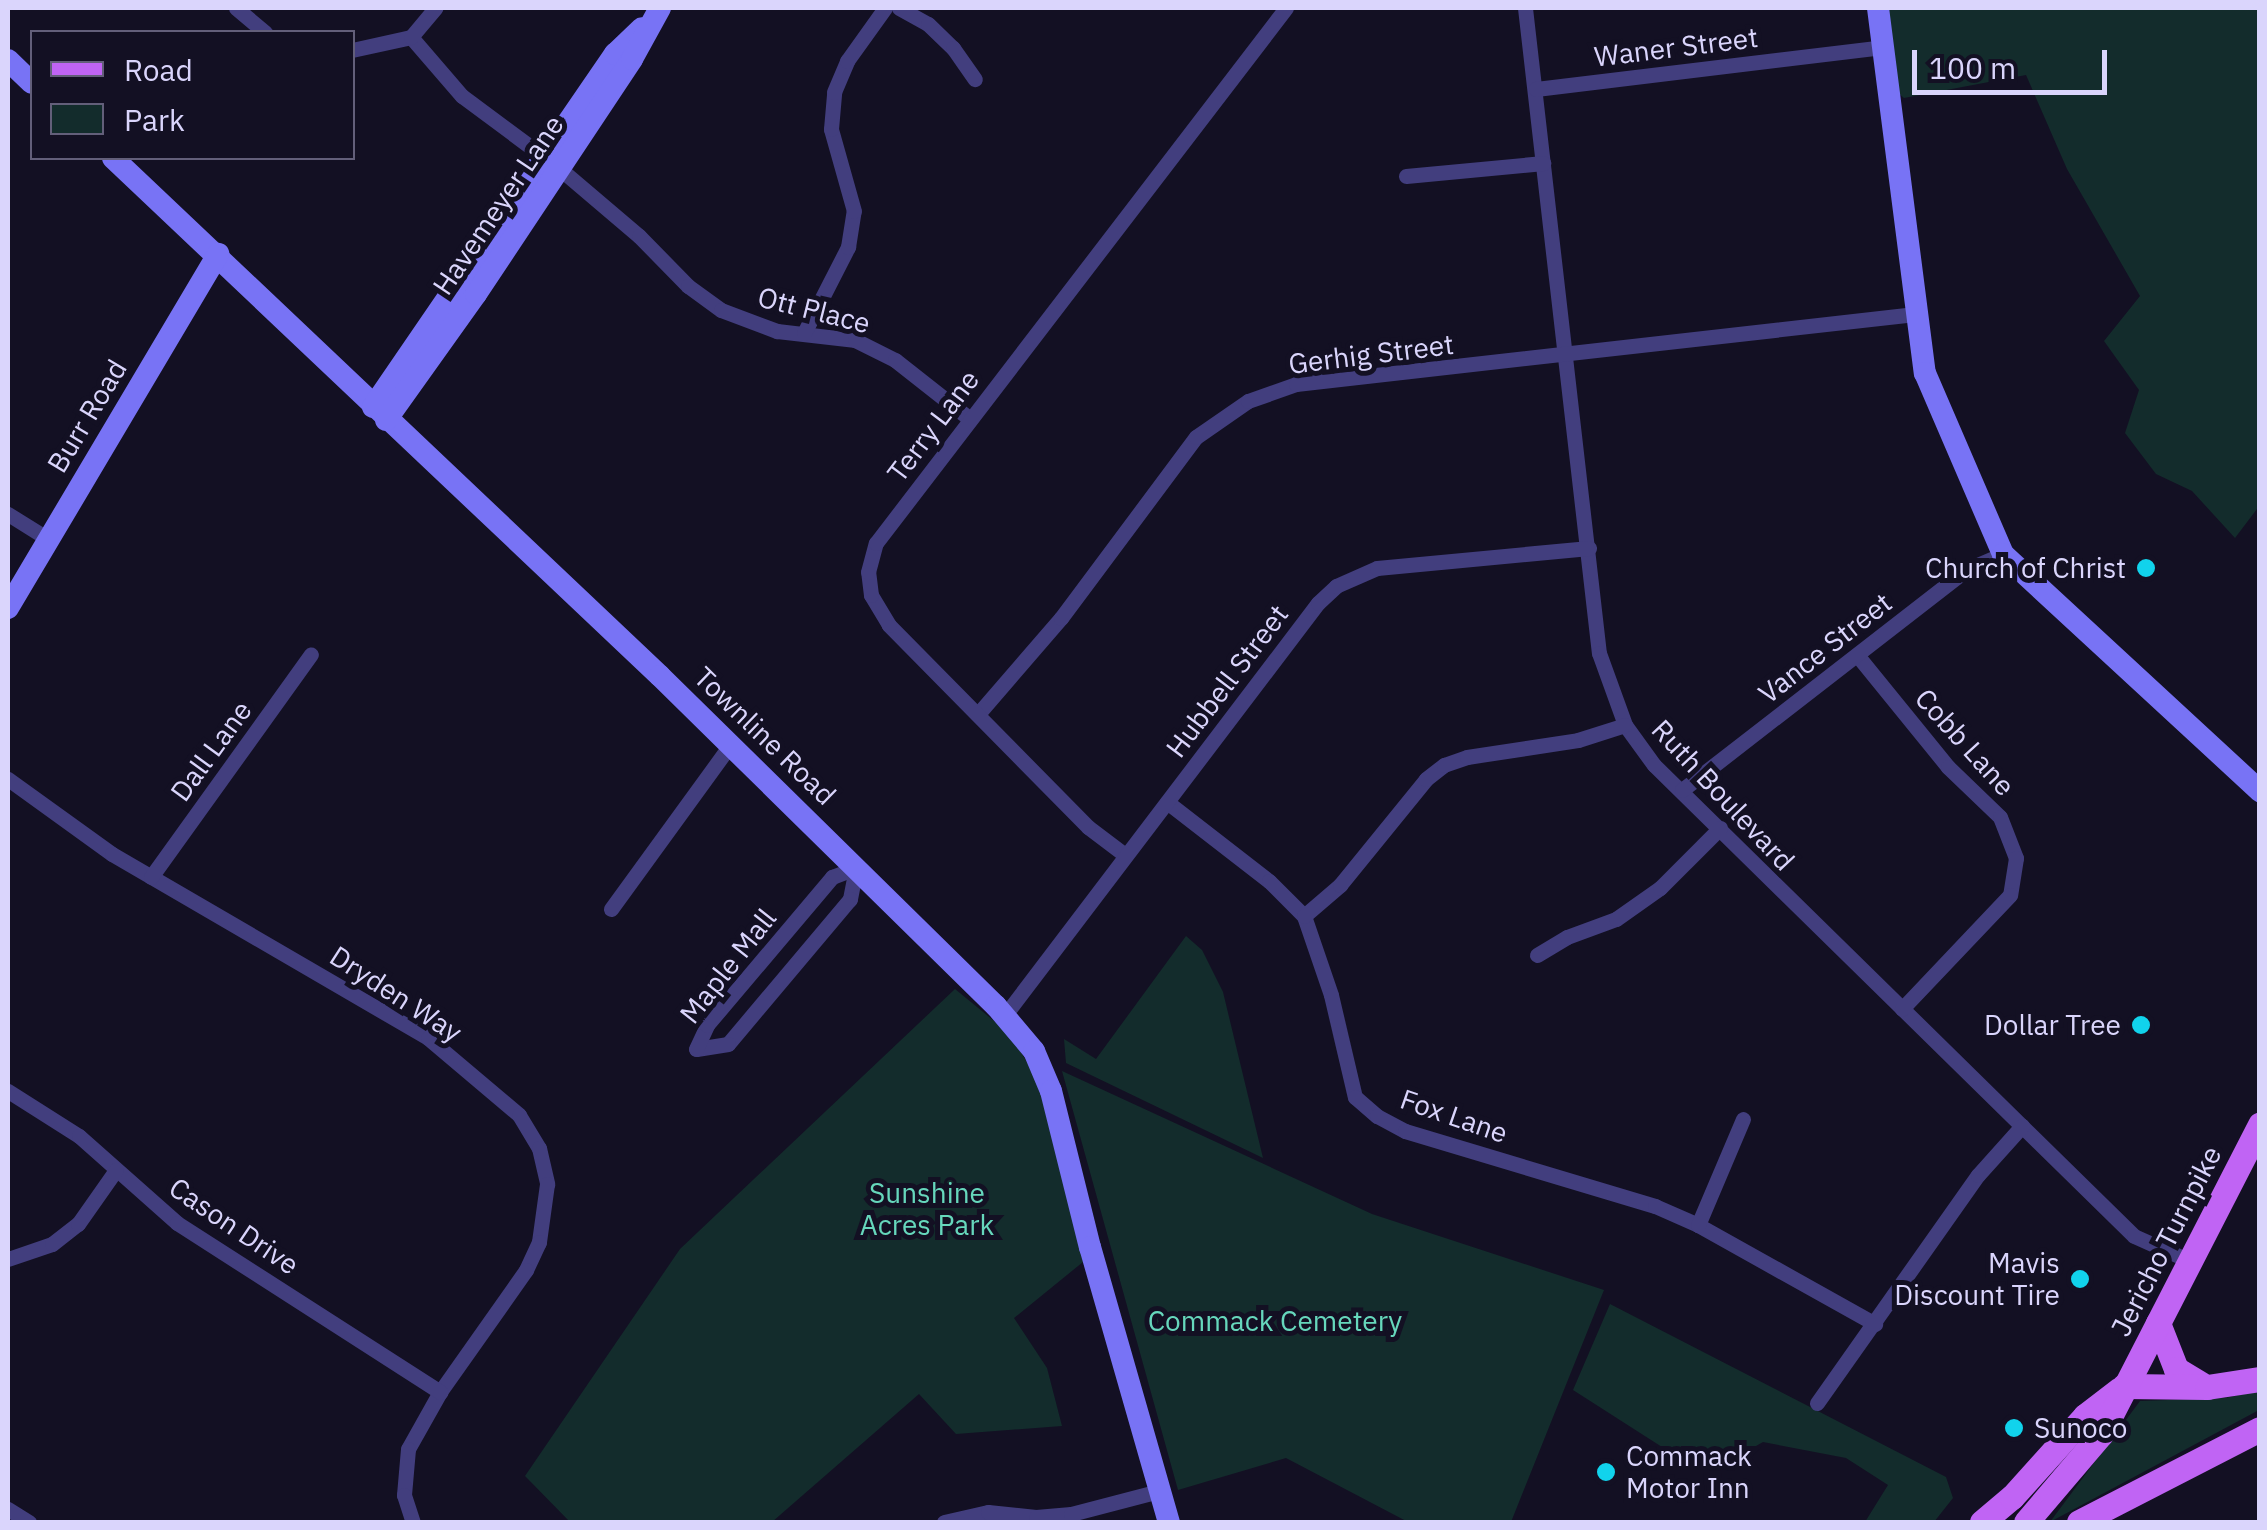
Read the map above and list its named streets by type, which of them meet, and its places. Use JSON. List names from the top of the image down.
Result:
{
  "streets": {
    "main road": ["Jericho Turnpike"],
    "street": [
      "Waner Street",
      "Havemeyer Lane",
      "Ott Place",
      "Gerhig Street",
      "Burr Road",
      "Terry Lane",
      "Vance Street",
      "Hubbell Street",
      "Townline Road",
      "Cobb Lane",
      "Dall Lane",
      "Ruth Boulevard",
      "Maple Mall",
      "Dryden Way",
      "Fox Lane",
      "Cason Drive"
    ]
  },
  "crossings": [
    ["Waner Street", "Ruth Boulevard"],
    ["Havemeyer Lane", "Ott Place"],
    ["Havemeyer Lane", "Townline Road"],
    ["Ott Place", "Terry Lane"],
    ["Gerhig Street", "Terry Lane"],
    ["Gerhig Street", "Ruth Boulevard"],
    ["Burr Road", "Townline Road"],
    ["Terry Lane", "Hubbell Street"],
    ["Vance Street", "Cobb Lane"],
    ["Vance Street", "Ruth Boulevard"],
    ["Hubbell Street", "Townline Road"],
    ["Hubbell Street", "Ruth Boulevard"],
    ["Hubbell Street", "Fox Lane"],
    ["Townline Road", "Maple Mall"],
    ["Cobb Lane", "Ruth Boulevard"],
    ["Dall Lane", "Dryden Way"],
    ["Ruth Boulevard", "Jericho Turnpike"],
    ["Dryden Way", "Cason Drive"]
  ],
  "parks": ["Sunshine Acres Park", "Commack Cemetery"],
  "places": [
    "Church of Christ",
    "Dollar Tree",
    "Mavis Discount Tire",
    "Sunoco",
    "Commack Motor Inn"
  ],
  "legend": ["Road", "Park"],
  "scale_bar": "100 m"
}
